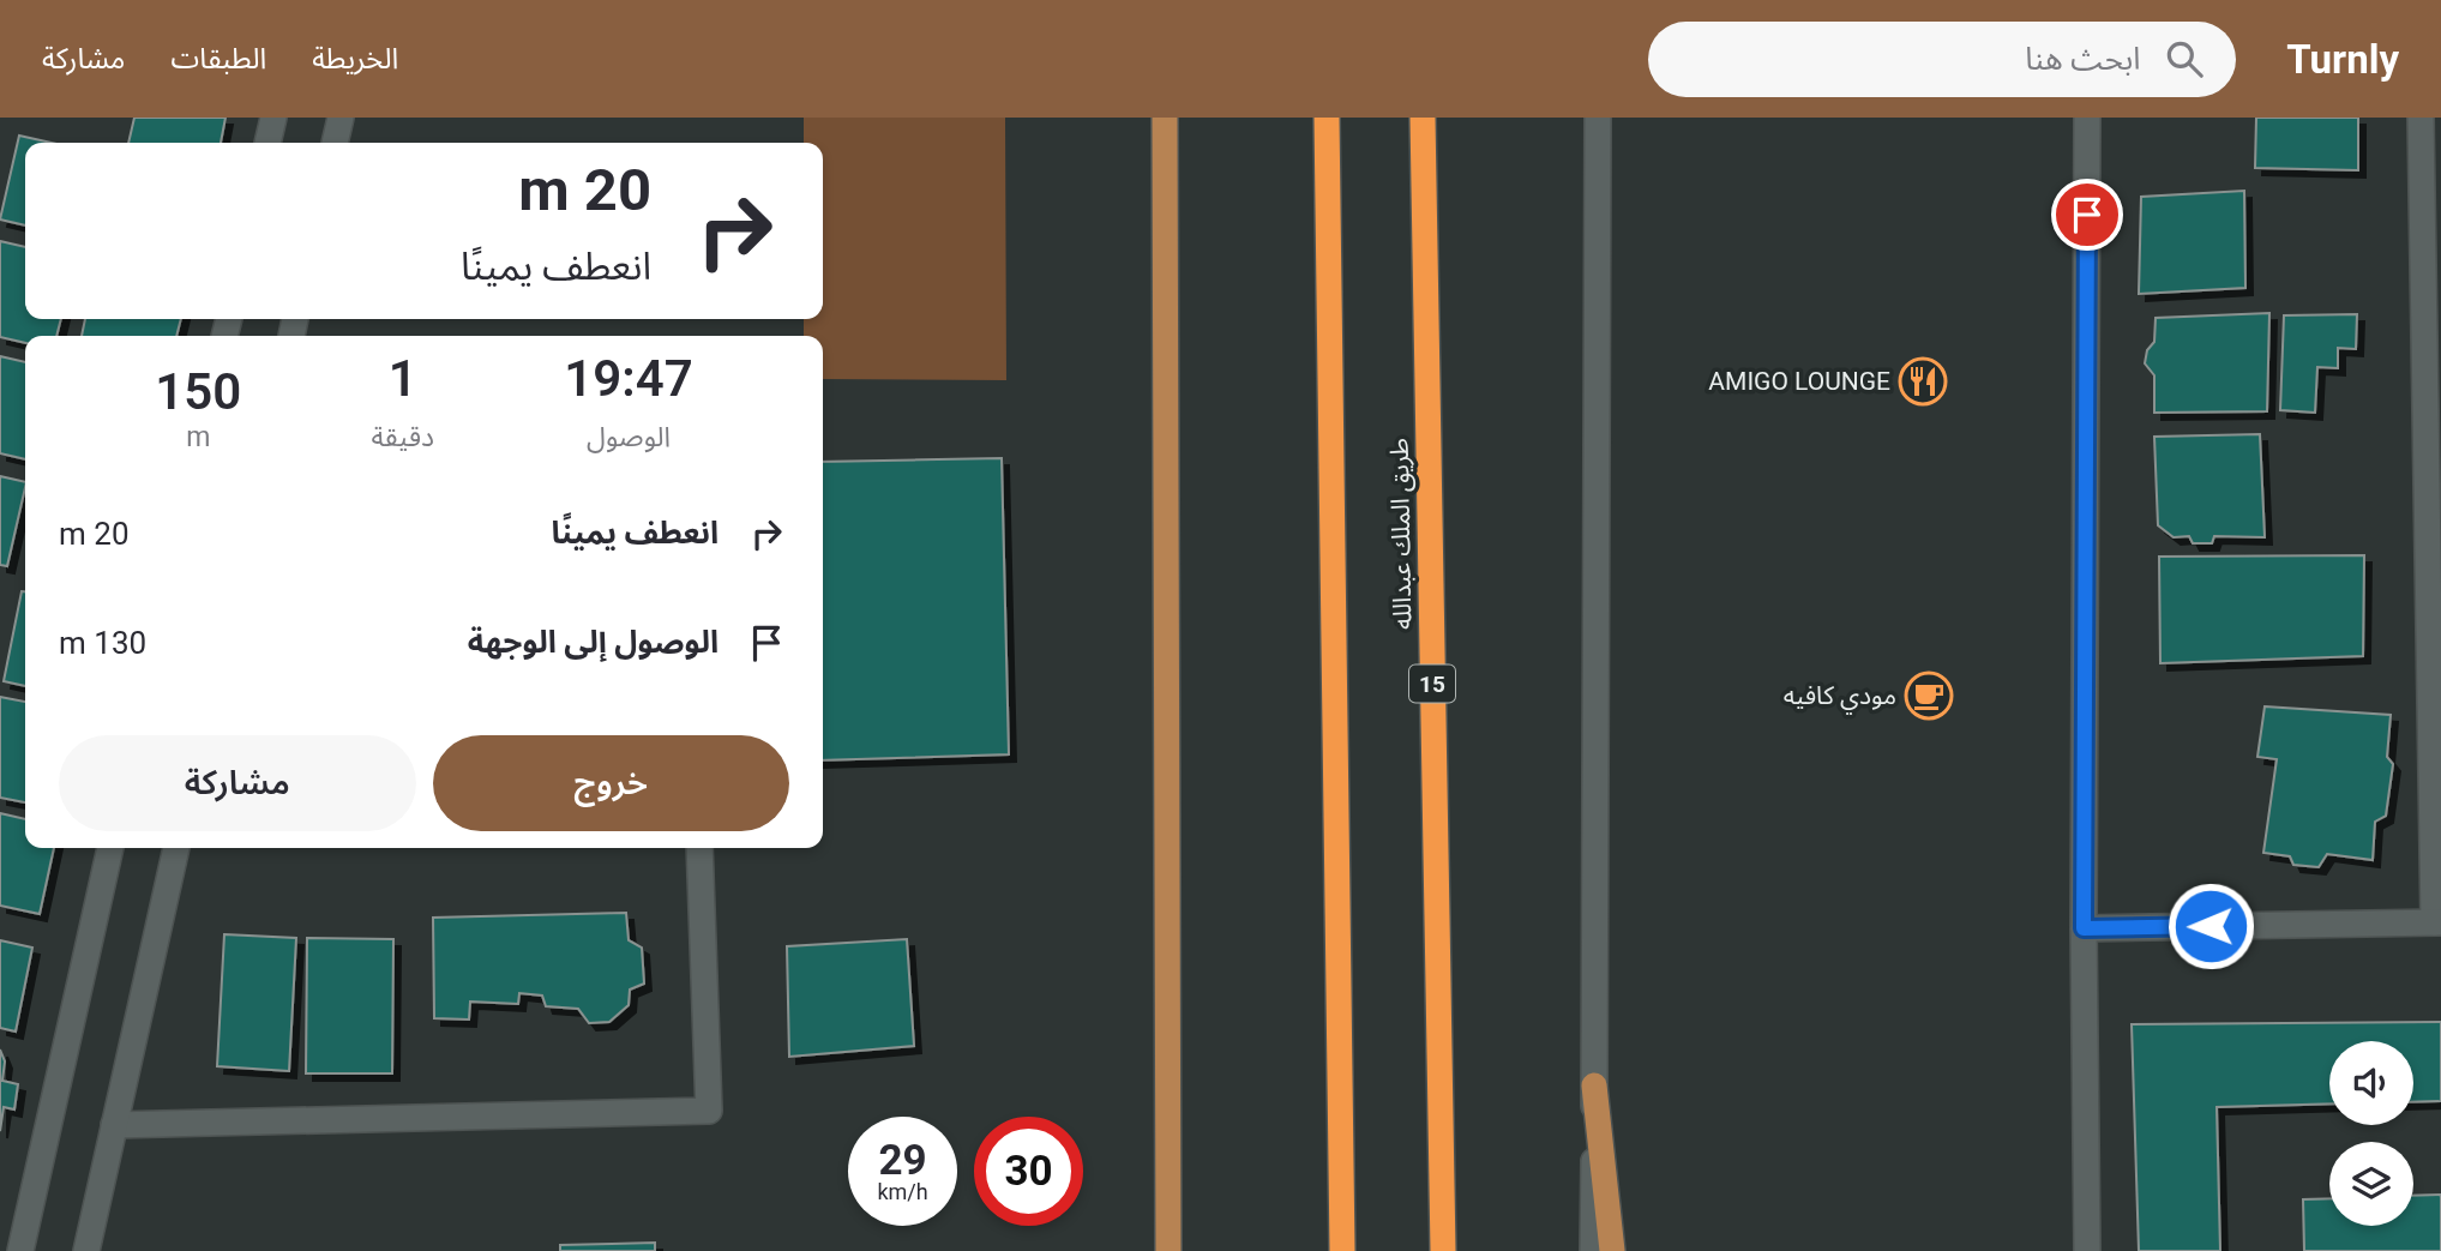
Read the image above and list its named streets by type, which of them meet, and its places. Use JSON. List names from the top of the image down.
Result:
{
  "streets": {
    "highway": ["طريق الملك عبدالله", "15"]
  },
  "places": {
    "restaurant": ["AMIGO LOUNGE"],
    "cafe": ["مودي كافيه"]
  },
  "page": {
    "header": "Turnly",
    "search": "ابحث هنا",
    "nav": ["الخريطة", "الطبقات", "مشاركة"],
    "turn": ["20 m", "انعطف يمينًا"],
    "eta": [
      "19:47",
      "الوصول",
      "1",
      "دقيقة",
      "150",
      "m"
    ],
    "list": [
      {
        "name": "انعطف يمينًا",
        "value": "20 m"
      },
      {
        "name": "الوصول إلى الوجهة",
        "value": "130 m"
      }
    ],
    "buttons": ["خروج", "مشاركة"],
    "speed": "29 km/h",
    "limit": "30"
  }
}
